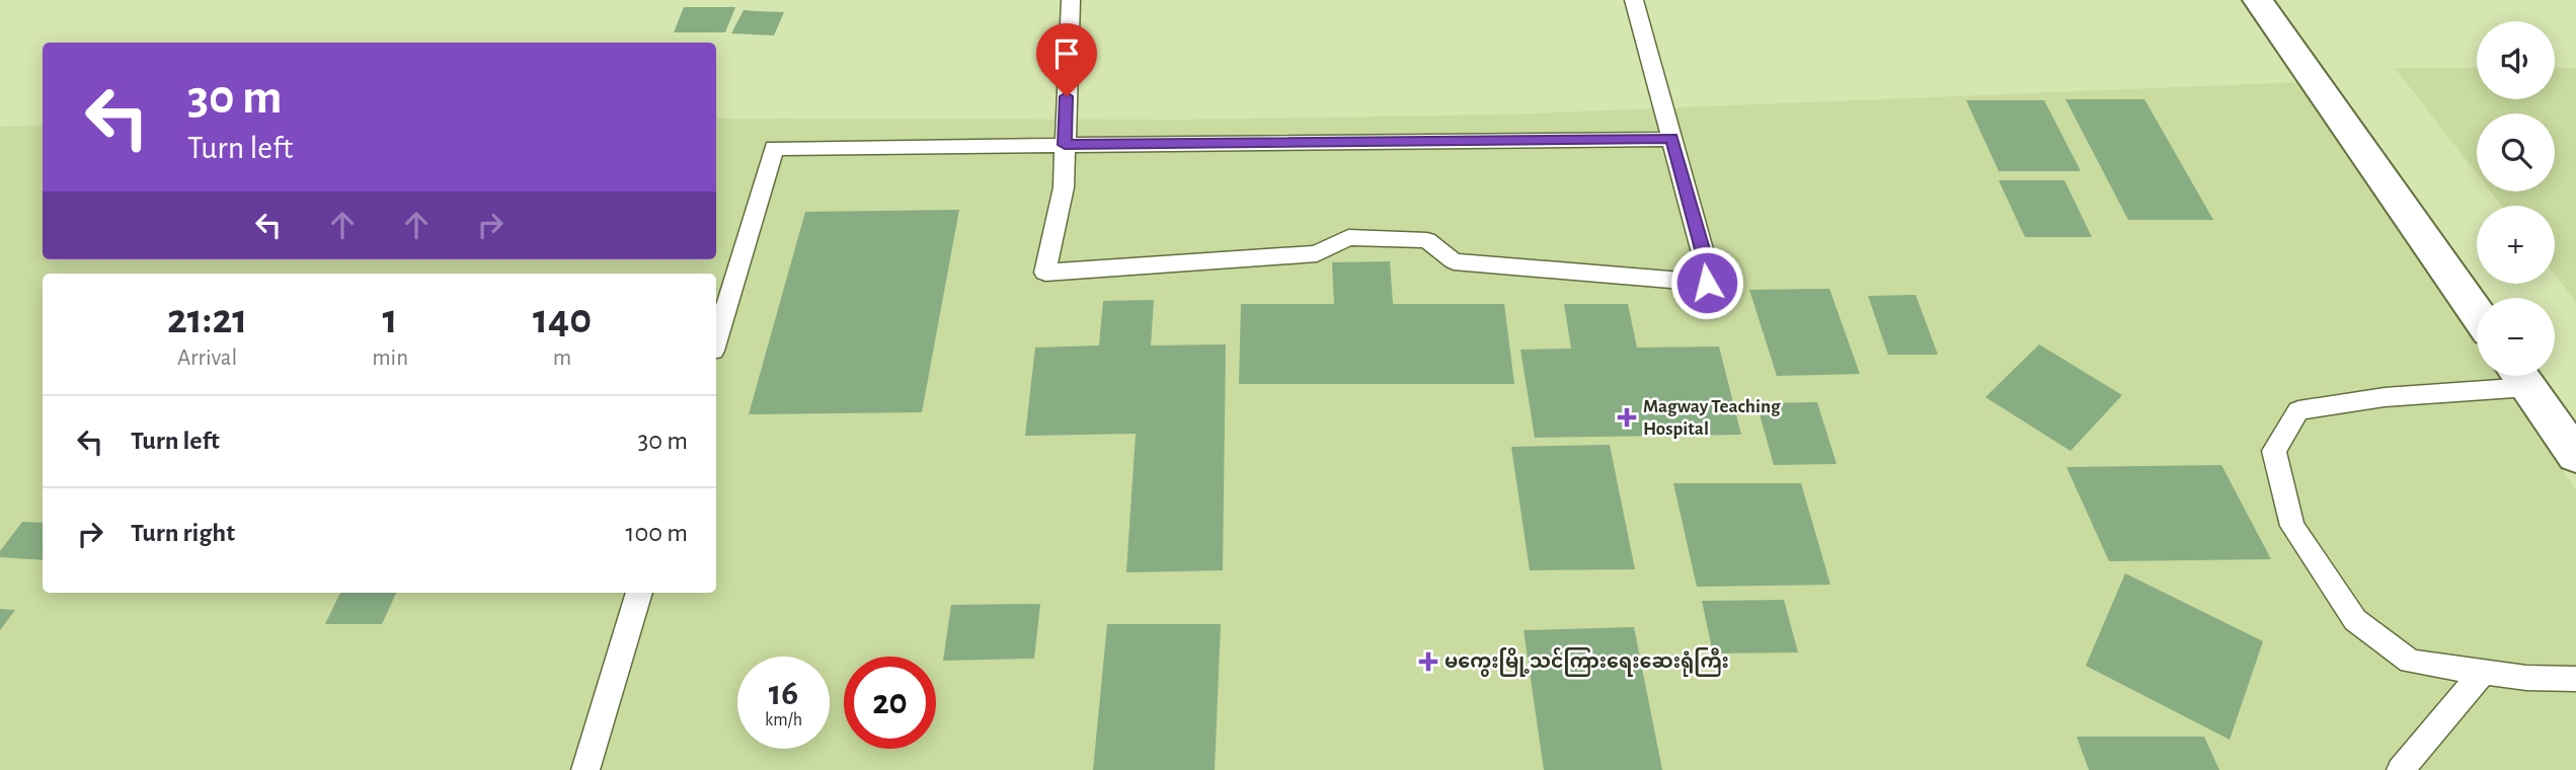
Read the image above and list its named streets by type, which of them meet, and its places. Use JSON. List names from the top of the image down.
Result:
{
  "places": {
    "health": ["Magway Teaching Hospital", "မကွေးမြို့သင်ကြားရေးဆေးရုံကြီး"]
  },
  "page": {
    "map_buttons": ["+", "−"],
    "turn": ["30 m", "Turn left"],
    "eta": [
      "21:21",
      "Arrival",
      "1",
      "min",
      "140",
      "m"
    ],
    "list": [
      {
        "name": "Turn left",
        "value": "30 m"
      },
      {
        "name": "Turn right",
        "value": "100 m"
      }
    ],
    "speed": "16 km/h",
    "limit": "20"
  }
}
